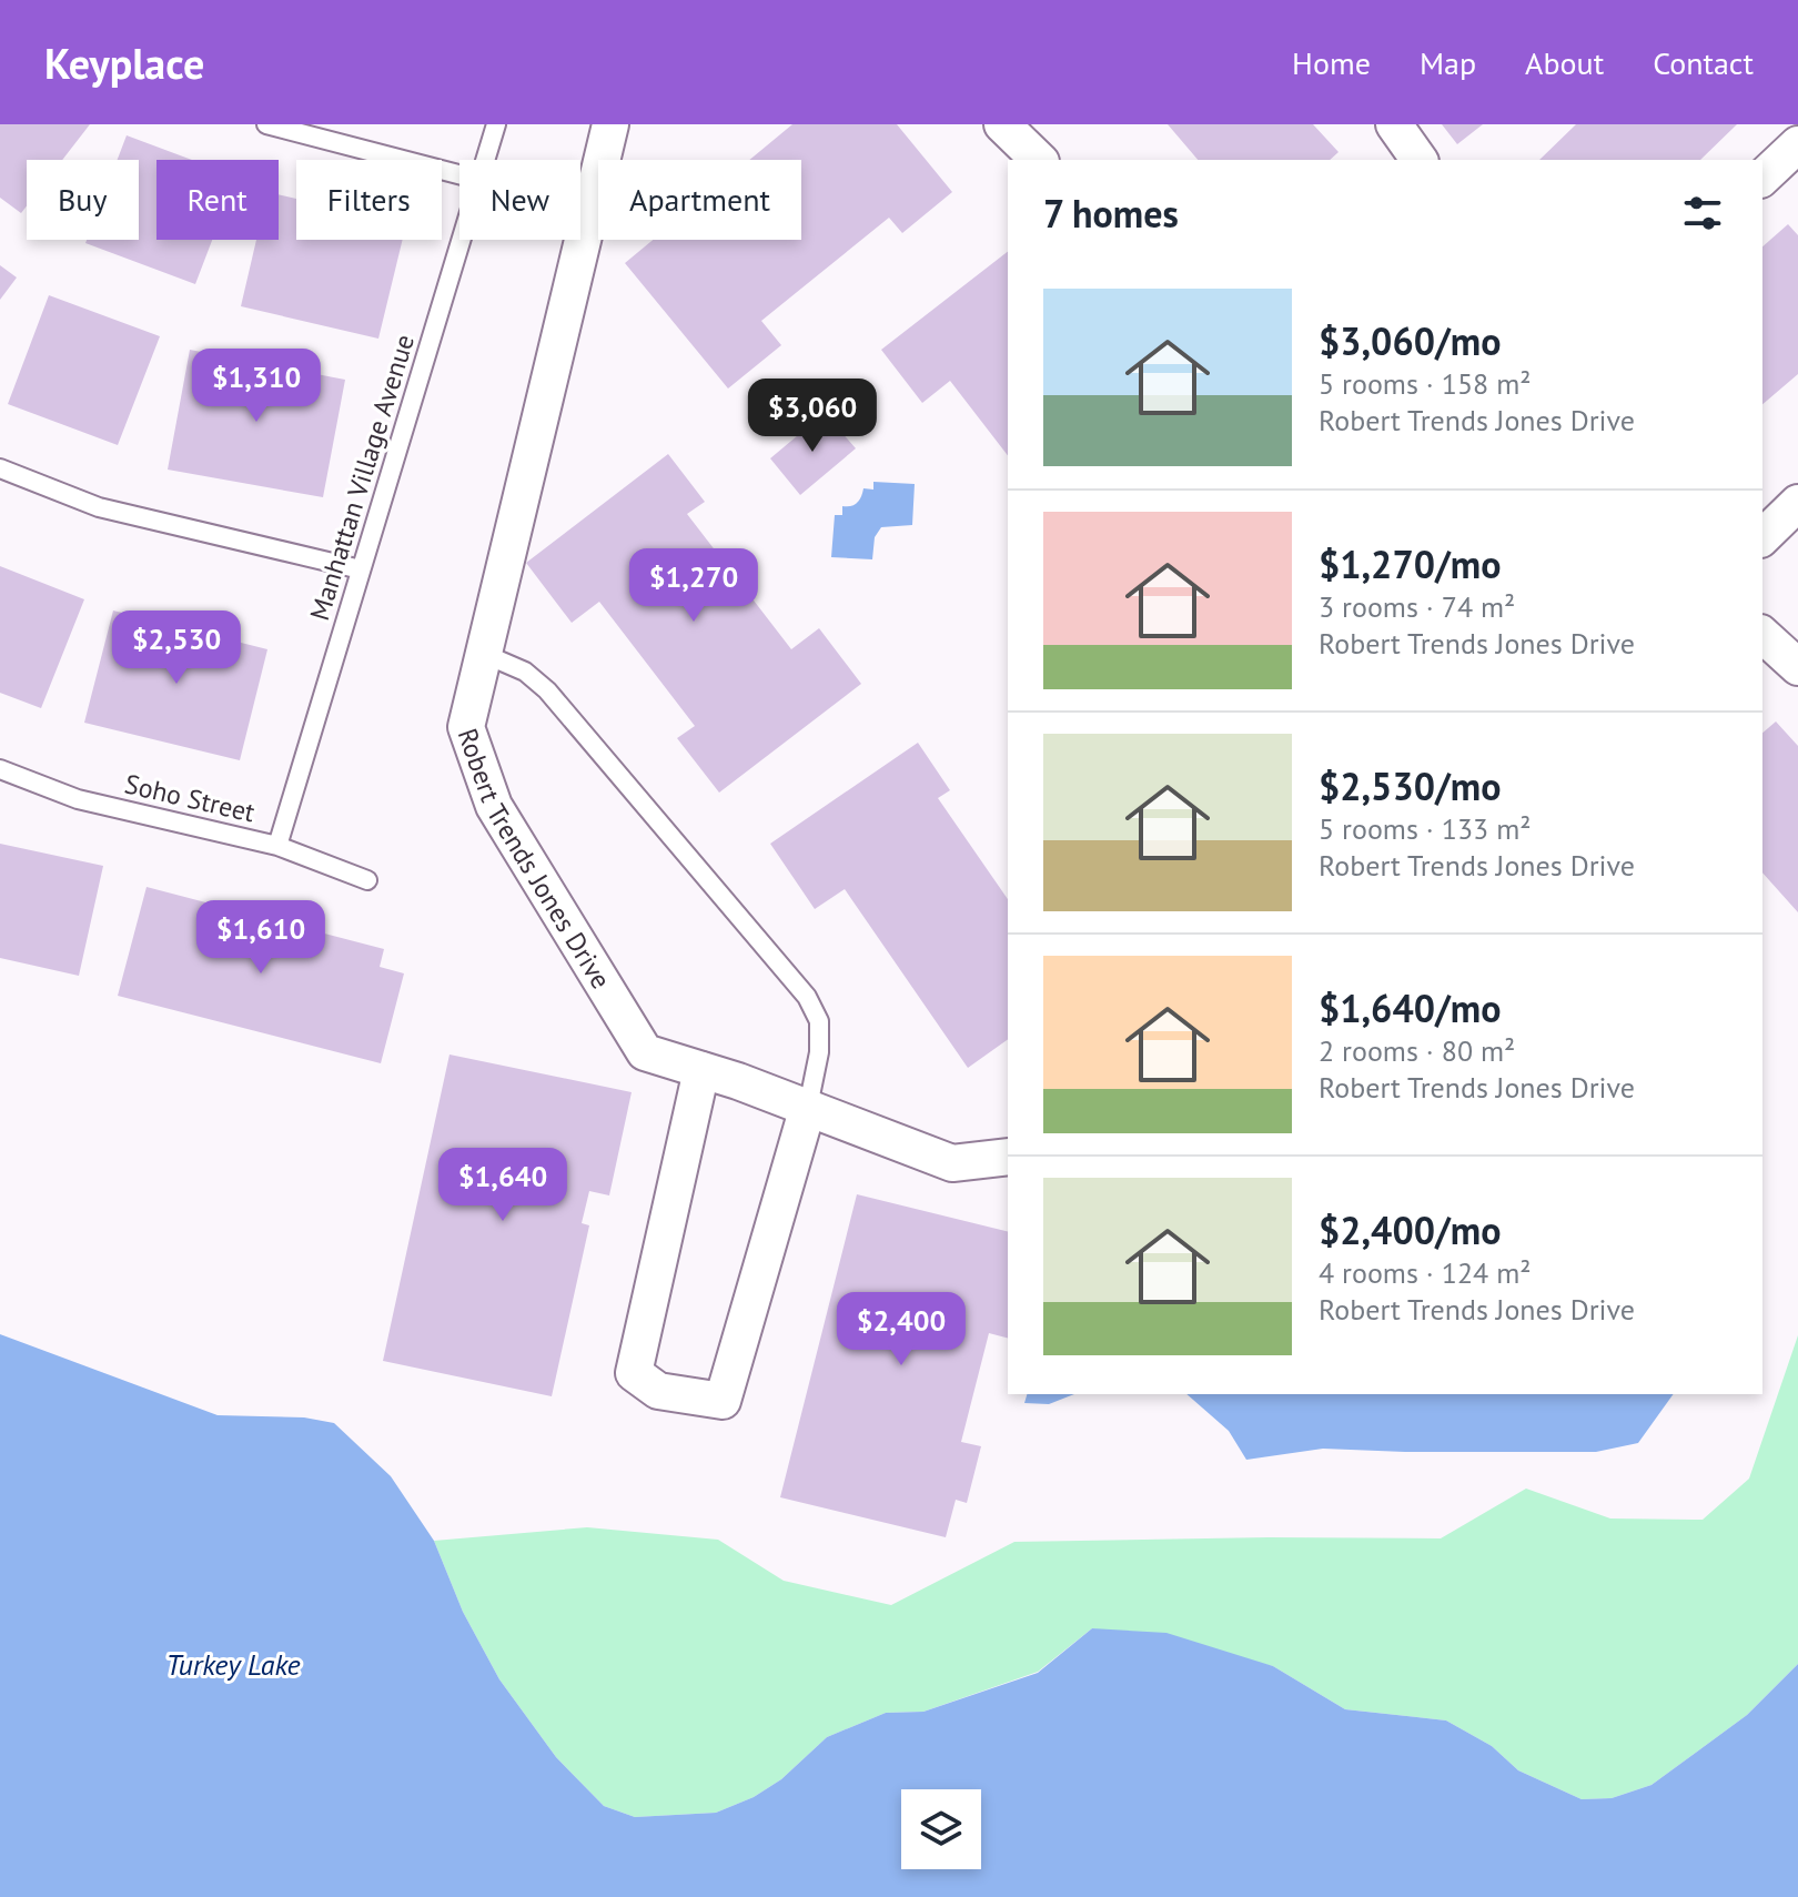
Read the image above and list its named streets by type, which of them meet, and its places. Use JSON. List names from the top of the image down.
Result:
{
  "streets": {
    "street": ["Robert Trends Jones Drive"],
    "lane": ["Manhattan Village Avenue", "Soho Street"]
  },
  "crossings": [
    ["Manhattan Village Avenue", "Soho Street"]
  ],
  "water": ["Turkey Lake"],
  "page": {
    "header": "Keyplace",
    "nav": [
      "Home",
      "Map",
      "About",
      "Contact"
    ],
    "chip": [
      "Buy",
      "Rent",
      "Filters",
      "New",
      "Apartment"
    ],
    "heading": "7 homes",
    "list": [
      {
        "name": "$3,060/mo",
        "note": "5 rooms · 158 m² · Robert Trends Jones Drive"
      },
      {
        "name": "$1,270/mo",
        "note": "3 rooms · 74 m² · Robert Trends Jones Drive"
      },
      {
        "name": "$2,530/mo",
        "note": "5 rooms · 133 m² · Robert Trends Jones Drive"
      },
      {
        "name": "$1,640/mo",
        "note": "2 rooms · 80 m² · Robert Trends Jones Drive"
      },
      {
        "name": "$2,400/mo",
        "note": "4 rooms · 124 m² · Robert Trends Jones Drive"
      }
    ],
    "price": [
      "$1,310",
      "$3,060",
      "$1,270",
      "$2,530",
      "$1,610",
      "$1,640",
      "$2,400"
    ]
  }
}
